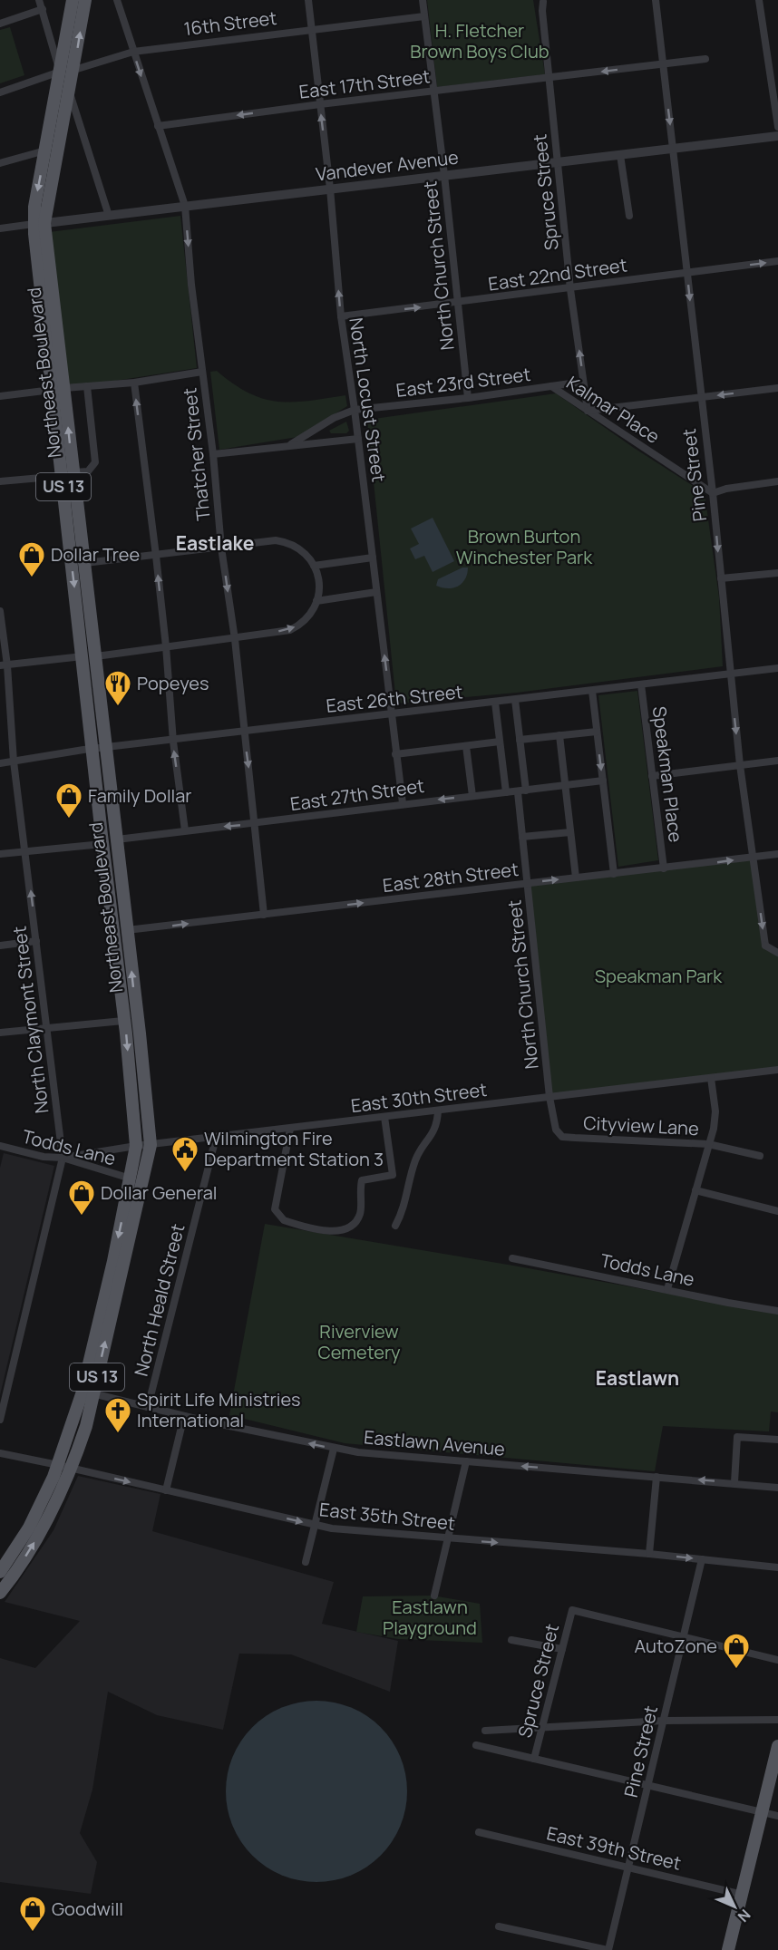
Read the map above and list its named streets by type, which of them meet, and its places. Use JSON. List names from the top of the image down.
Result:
{
  "streets": {
    "main road": ["Northeast Boulevard", "US 13"],
    "street": [
      "16th Street",
      "East 17th Street",
      "Vandever Avenue",
      "Spruce Street",
      "North Church Street",
      "East 22nd Street",
      "East 23rd Street",
      "North Locust Street",
      "Kalmar Place",
      "Thatcher Street",
      "Pine Street",
      "East 26th Street",
      "Speakman Place",
      "East 27th Street",
      "East 28th Street",
      "North Claymont Street",
      "East 30th Street",
      "Cityview Lane",
      "Todds Lane",
      "North Heald Street",
      "Eastlawn Avenue",
      "East 35th Street",
      "East 39th Street"
    ]
  },
  "crossings": [
    ["16th Street", "North Church Street"],
    ["16th Street", "Northeast Boulevard"],
    ["16th Street", "North Locust Street"],
    ["16th Street", "Thatcher Street"],
    ["East 17th Street", "Spruce Street"],
    ["East 17th Street", "North Church Street"],
    ["East 17th Street", "North Locust Street"],
    ["East 17th Street", "Thatcher Street"],
    ["East 17th Street", "Pine Street"],
    ["Vandever Avenue", "Spruce Street"],
    ["Vandever Avenue", "North Church Street"],
    ["Vandever Avenue", "Northeast Boulevard"],
    ["Vandever Avenue", "North Locust Street"],
    ["Vandever Avenue", "Thatcher Street"],
    ["Vandever Avenue", "Pine Street"],
    ["Spruce Street", "East 22nd Street"],
    ["Spruce Street", "East 23rd Street"],
    ["Spruce Street", "Kalmar Place"],
    ["Spruce Street", "Pine Street"],
    ["North Church Street", "East 22nd Street"],
    ["North Church Street", "East 23rd Street"],
    ["North Church Street", "East 27th Street"],
    ["North Church Street", "East 28th Street"],
    ["North Church Street", "East 30th Street"],
    ["North Church Street", "Cityview Lane"],
    ["East 22nd Street", "North Locust Street"],
    ["East 22nd Street", "Pine Street"],
    ["Northeast Boulevard", "US 13"],
    ["Northeast Boulevard", "East 26th Street"],
    ["Northeast Boulevard", "East 27th Street"],
    ["Northeast Boulevard", "East 28th Street"],
    ["Northeast Boulevard", "East 30th Street"],
    ["Northeast Boulevard", "Eastlawn Avenue"],
    ["East 23rd Street", "North Locust Street"],
    ["East 23rd Street", "Kalmar Place"],
    ["East 23rd Street", "Thatcher Street"],
    ["North Locust Street", "East 26th Street"],
    ["North Locust Street", "East 27th Street"],
    ["Kalmar Place", "Pine Street"],
    ["Thatcher Street", "East 26th Street"],
    ["Thatcher Street", "East 27th Street"],
    ["Thatcher Street", "East 28th Street"],
    ["Pine Street", "East 26th Street"],
    ["Pine Street", "East 28th Street"],
    ["Pine Street", "East 35th Street"],
    ["Pine Street", "East 39th Street"],
    ["US 13", "East 30th Street"],
    ["US 13", "Todds Lane"],
    ["US 13", "Eastlawn Avenue"],
    ["US 13", "East 35th Street"],
    ["East 26th Street", "Speakman Place"],
    ["East 26th Street", "North Claymont Street"],
    ["Speakman Place", "East 28th Street"],
    ["North Claymont Street", "East 30th Street"],
    ["North Claymont Street", "Todds Lane"],
    ["East 30th Street", "Cityview Lane"],
    ["East 30th Street", "Todds Lane"],
    ["East 30th Street", "North Heald Street"],
    ["North Heald Street", "Eastlawn Avenue"]
  ],
  "one_way": [
    "East 17th Street",
    "East 22nd Street",
    "North Locust Street",
    "Thatcher Street",
    "Pine Street",
    "East 28th Street",
    "Eastlawn Avenue",
    "East 35th Street"
  ],
  "districts": ["Eastlake", "Eastlawn"],
  "parks": [
    "H. Fletcher Brown Boys Club",
    "Brown Burton Winchester Park",
    "Speakman Park",
    "Riverview Cemetery",
    "Eastlawn Playground"
  ],
  "places": {
    "shop": [
      "Dollar Tree",
      "Family Dollar",
      "Dollar General",
      "AutoZone",
      "Goodwill"
    ],
    "restaurant": ["Popeyes"],
    "public building": ["Wilmington Fire Department Station 3"],
    "church": ["Spirit Life Ministries International"]
  },
  "north": "bottom right"
}
